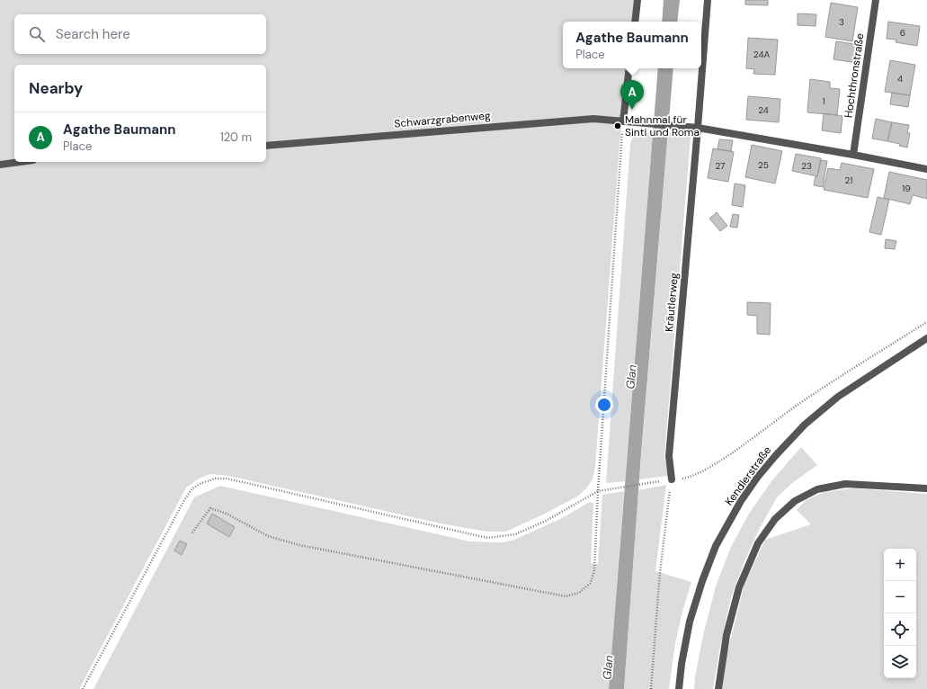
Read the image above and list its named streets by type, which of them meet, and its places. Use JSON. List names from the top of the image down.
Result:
{
  "streets": {
    "street": [
      "Hochthronstraße",
      "Schwarzgrabenweg",
      "Kräutlerweg",
      "Kendlerstraße"
    ]
  },
  "crossings": [
    ["Schwarzgrabenweg", "Kräutlerweg"]
  ],
  "water": ["Glan"],
  "places": ["Mahnmal für Sinti und Roma"],
  "house_numbers": [
    "3",
    "6",
    "24A",
    "4",
    "1",
    "24",
    "25",
    "27",
    "23",
    "21",
    "19"
  ],
  "page": {
    "search": "Search here",
    "popup": ["Agathe Baumann", "Place"],
    "heading": "Nearby",
    "pins": "A",
    "list": [
      {
        "mark": "A",
        "name": "Agathe Baumann",
        "note": "Place",
        "value": "120 m"
      }
    ],
    "map_buttons": ["+", "−"]
  }
}
